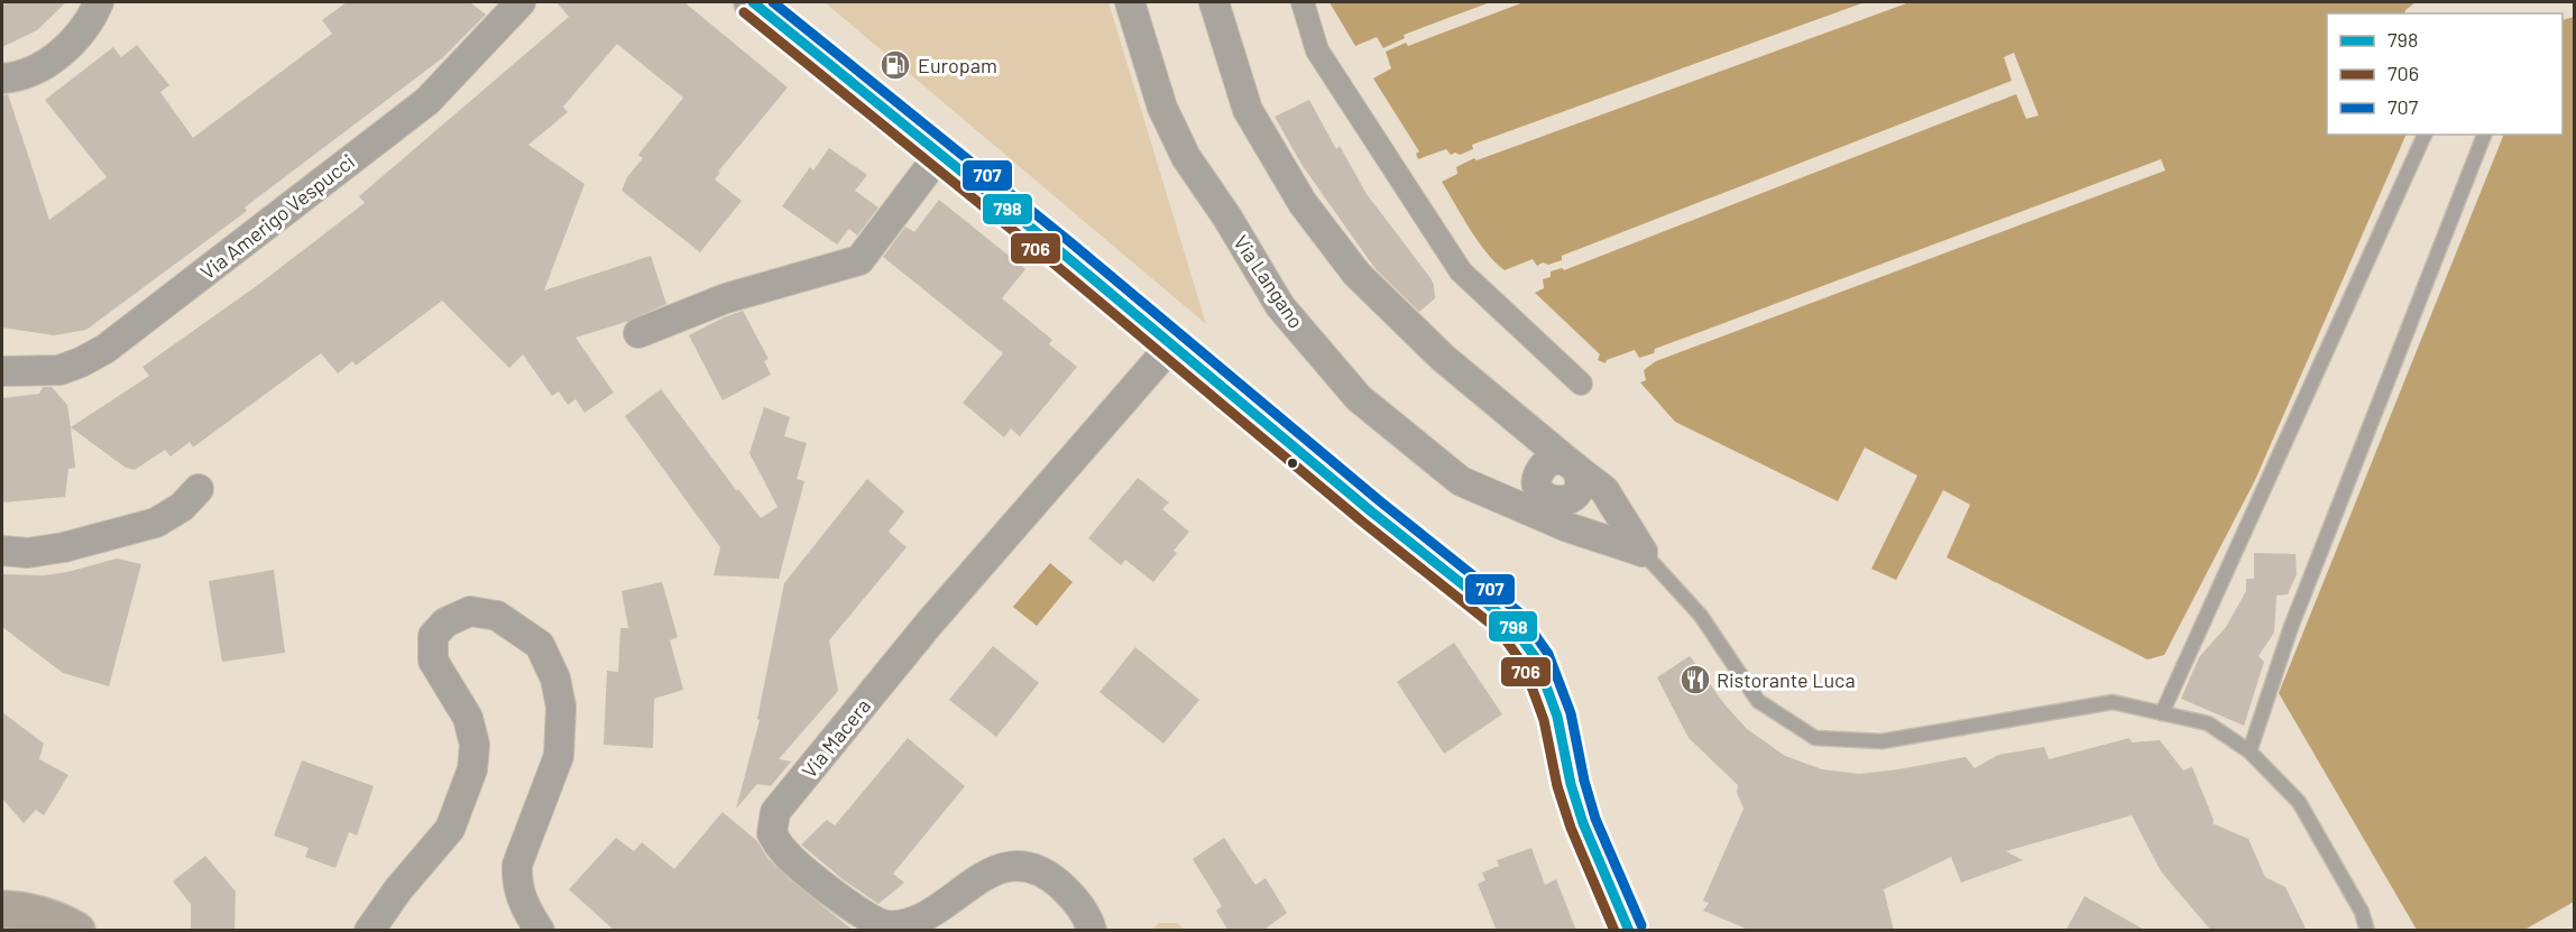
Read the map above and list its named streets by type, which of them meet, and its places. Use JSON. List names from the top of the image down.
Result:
{
  "streets": {
    "street": ["Via Amerigo Vespucci", "Via Langano", "Via Macera"]
  },
  "places": {
    "fuel station": ["Europam"],
    "restaurant": ["Ristorante Luca"]
  },
  "lines": ["transit line 798", "transit line 707", "transit line 706"],
  "legend": ["798", "706", "707"]
}
